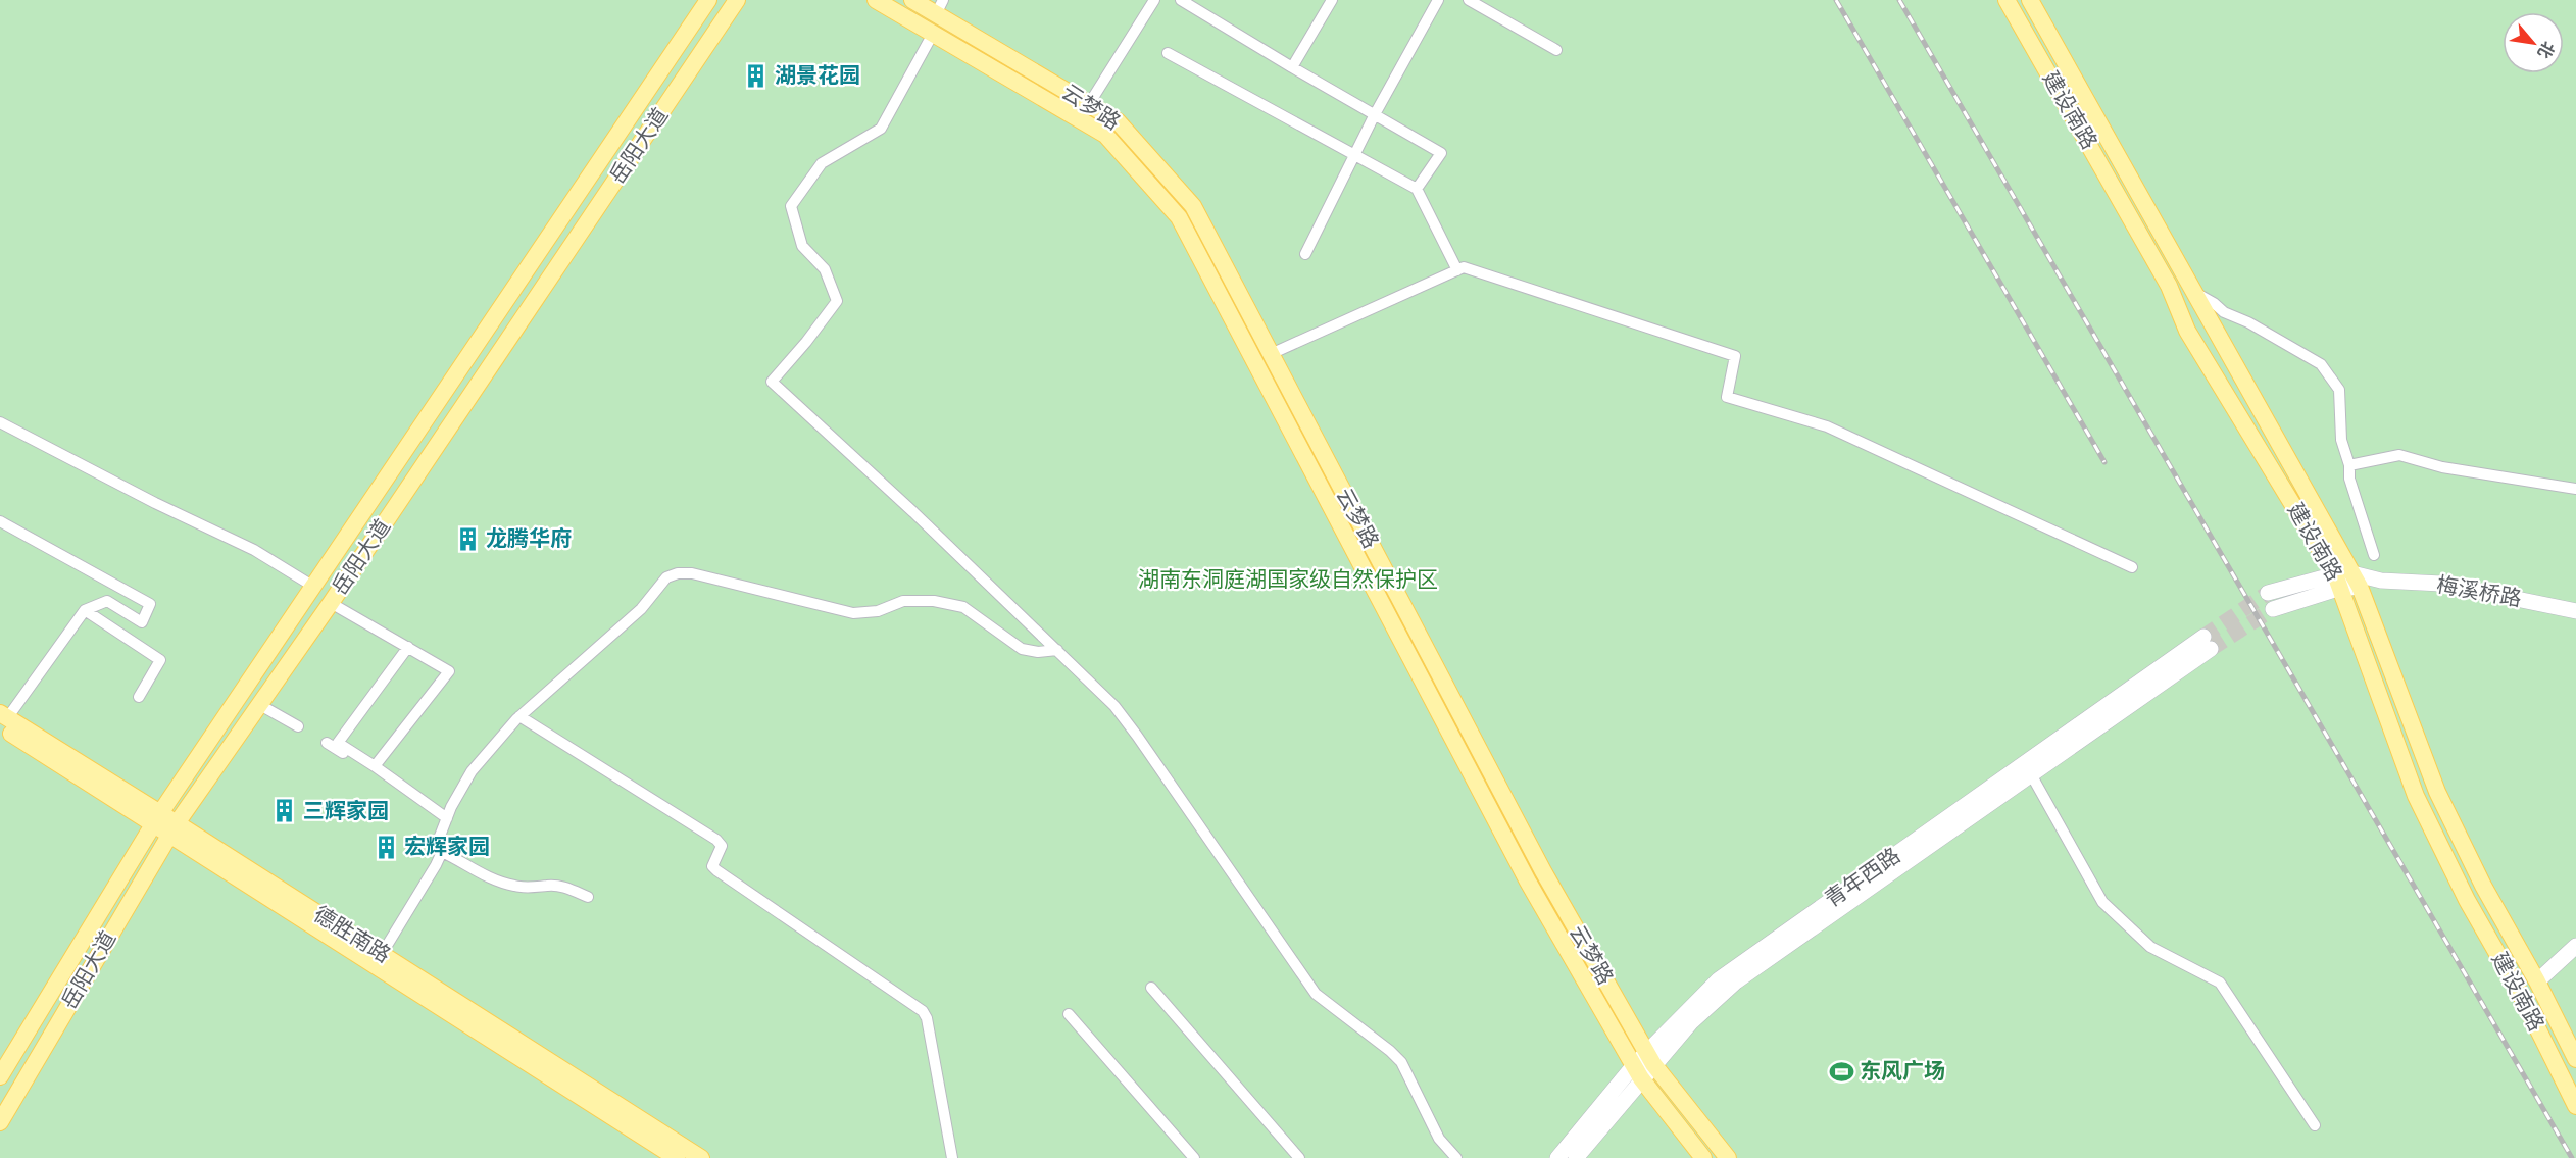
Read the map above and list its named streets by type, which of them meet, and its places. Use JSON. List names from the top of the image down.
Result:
{
  "streets": {
    "main road": [
      "云梦路",
      "建设南路",
      "岳阳大道",
      "梅溪桥路",
      "青年西路",
      "德胜南路"
    ]
  },
  "crossings": [
    ["云梦路", "青年西路"],
    ["建设南路", "梅溪桥路"],
    ["岳阳大道", "德胜南路"]
  ],
  "parks": ["湖南东洞庭湖国家级自然保护区"],
  "places": {
    "building": [
      "湖景花园",
      "龙腾华府",
      "三辉家园",
      "宏辉家园"
    ],
    "sports": ["东风广场"]
  },
  "north": "bottom right"
}
